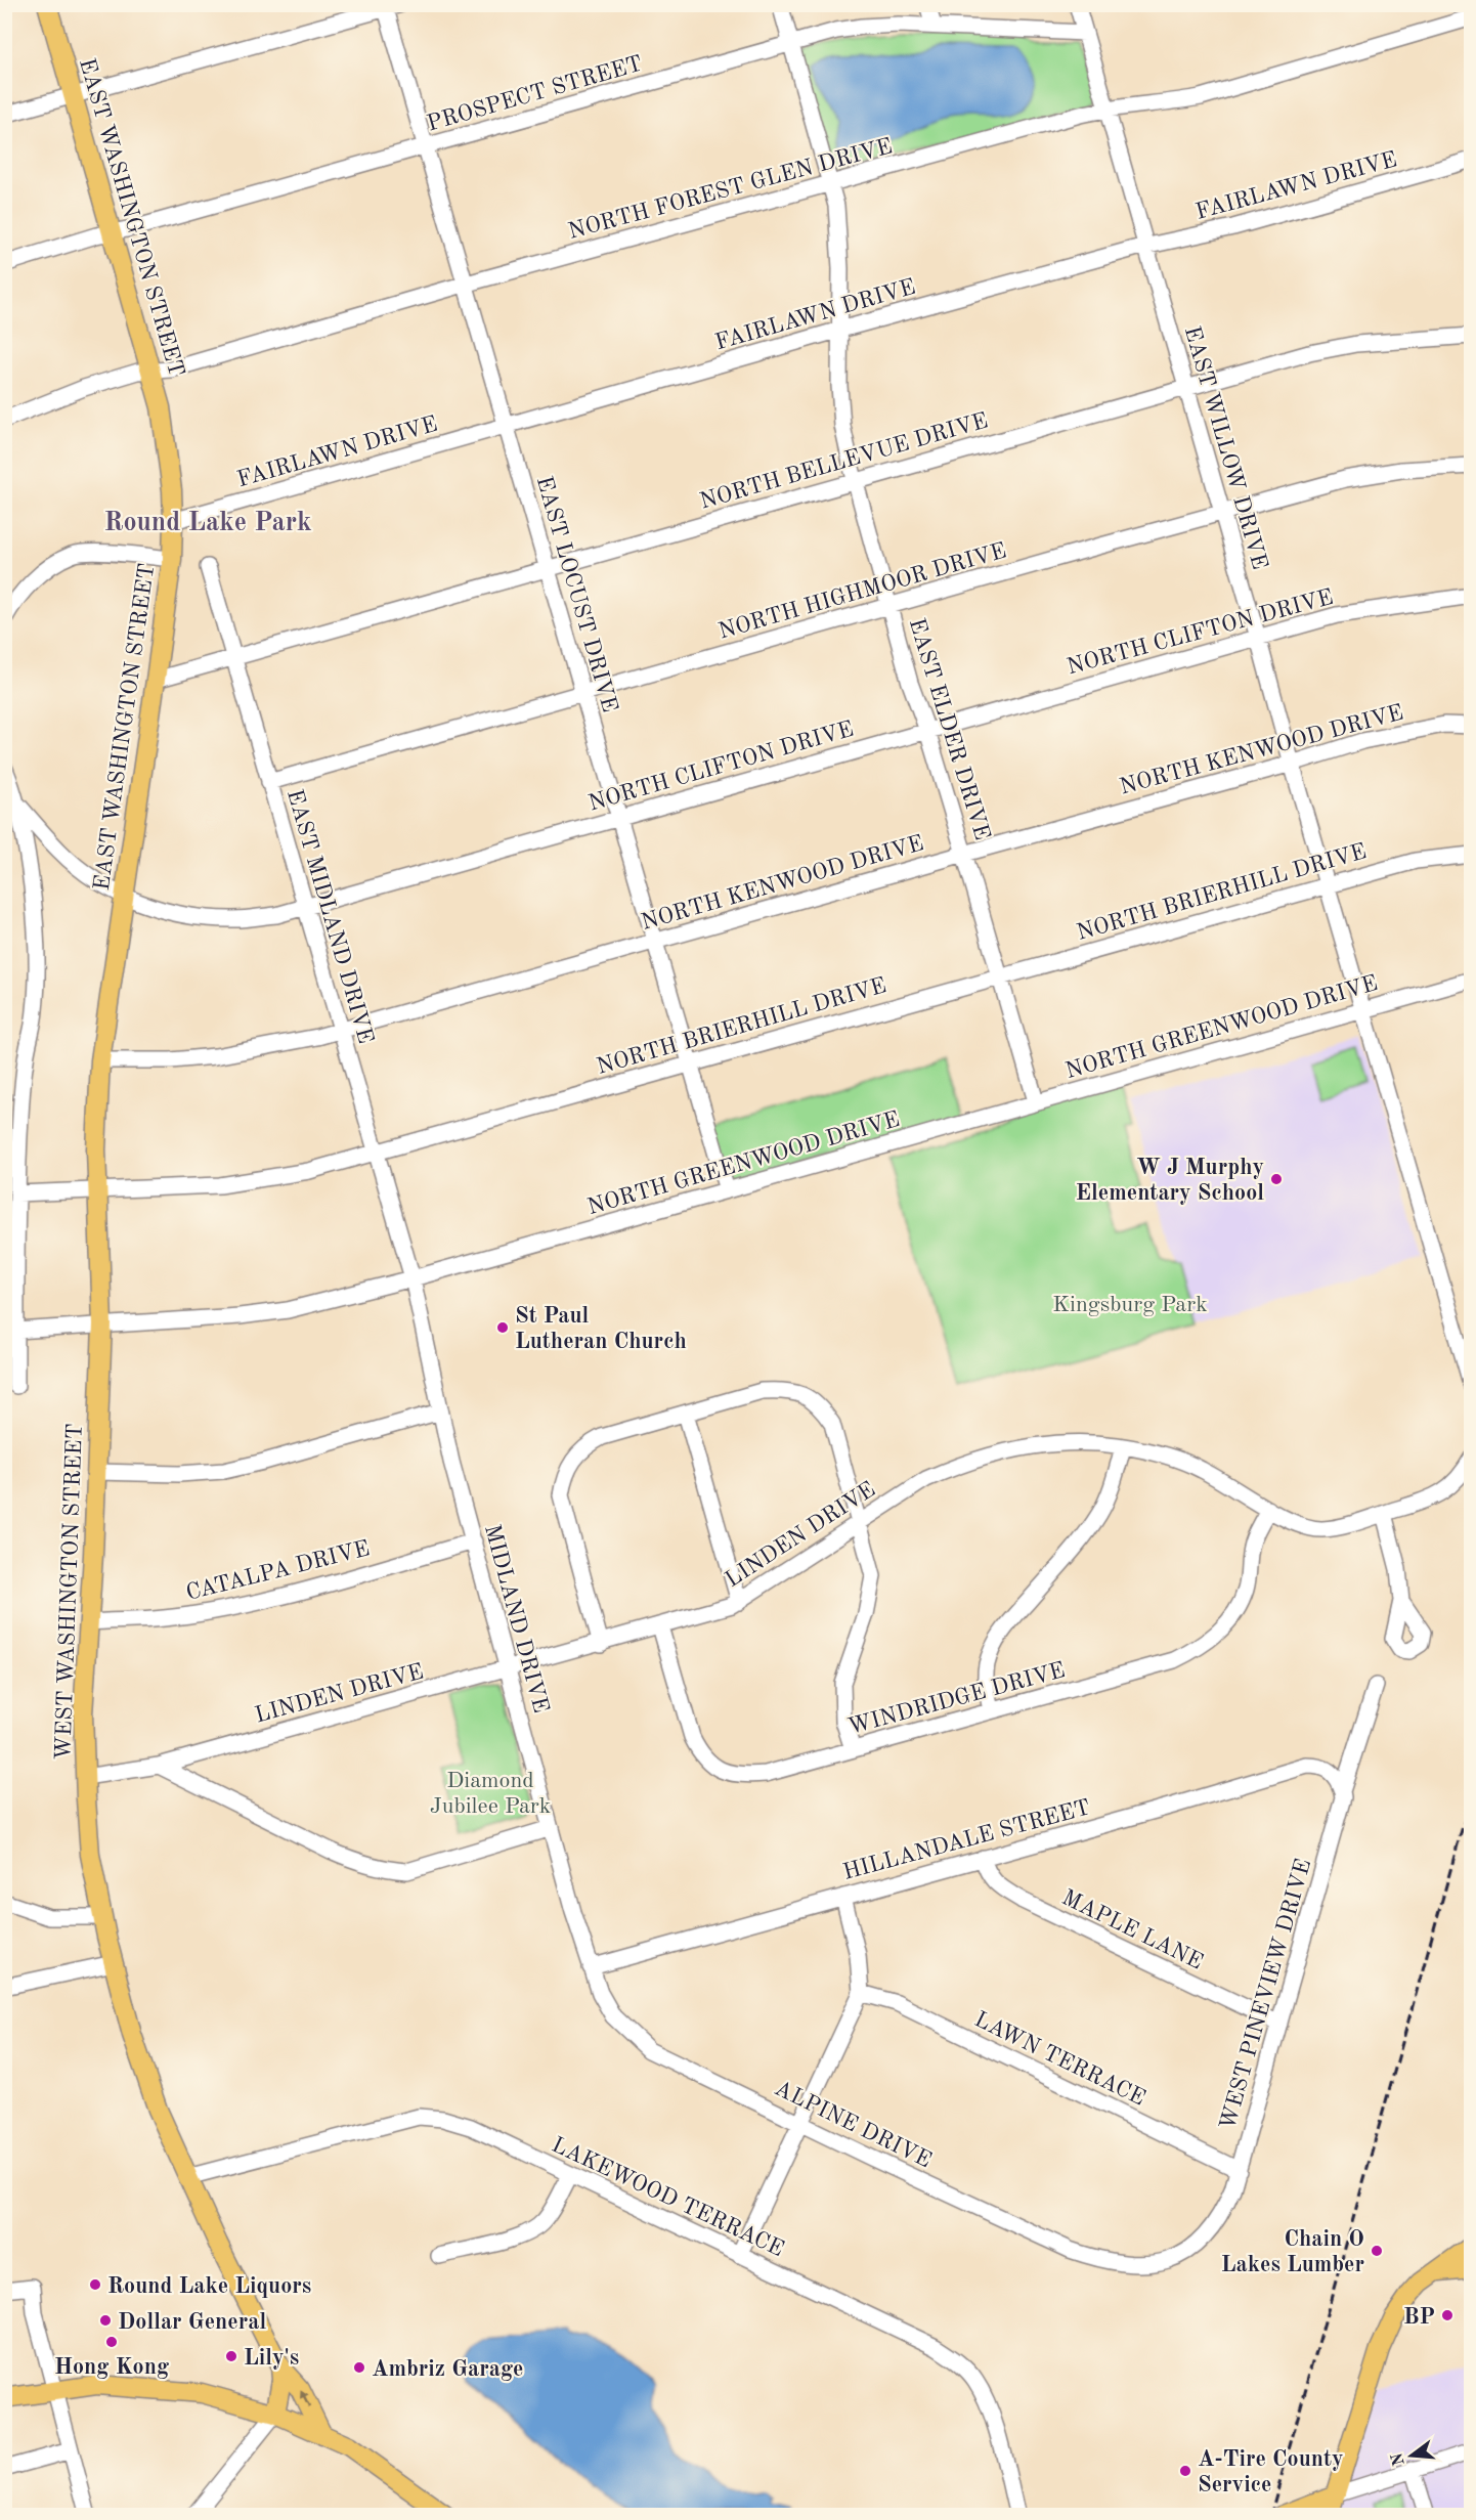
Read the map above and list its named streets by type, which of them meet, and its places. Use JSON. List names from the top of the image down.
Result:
{
  "streets": {
    "main road": ["EAST WASHINGTON STREET", "WEST WASHINGTON STREET"],
    "street": [
      "PROSPECT STREET",
      "FAIRLAWN DRIVE",
      "NORTH FOREST GLEN DRIVE",
      "EAST WILLOW DRIVE",
      "NORTH BELLEVUE DRIVE",
      "NORTH HIGHMOOR DRIVE",
      "EAST LOCUST DRIVE",
      "NORTH CLIFTON DRIVE",
      "EAST ELDER DRIVE",
      "NORTH KENWOOD DRIVE",
      "NORTH BRIERHILL DRIVE",
      "EAST MIDLAND DRIVE",
      "NORTH GREENWOOD DRIVE",
      "LINDEN DRIVE",
      "CATALPA DRIVE",
      "MIDLAND DRIVE",
      "WINDRIDGE DRIVE",
      "HILLANDALE STREET",
      "MAPLE LANE",
      "WEST PINEVIEW DRIVE",
      "LAWN TERRACE",
      "ALPINE DRIVE",
      "LAKEWOOD TERRACE"
    ]
  },
  "crossings": [
    ["PROSPECT STREET", "EAST WASHINGTON STREET"],
    ["PROSPECT STREET", "EAST WILLOW DRIVE"],
    ["PROSPECT STREET", "EAST LOCUST DRIVE"],
    ["PROSPECT STREET", "EAST ELDER DRIVE"],
    ["FAIRLAWN DRIVE", "EAST WASHINGTON STREET"],
    ["FAIRLAWN DRIVE", "EAST WILLOW DRIVE"],
    ["FAIRLAWN DRIVE", "EAST LOCUST DRIVE"],
    ["FAIRLAWN DRIVE", "EAST ELDER DRIVE"],
    ["NORTH FOREST GLEN DRIVE", "EAST WASHINGTON STREET"],
    ["NORTH FOREST GLEN DRIVE", "EAST WILLOW DRIVE"],
    ["NORTH FOREST GLEN DRIVE", "EAST LOCUST DRIVE"],
    ["NORTH FOREST GLEN DRIVE", "EAST ELDER DRIVE"],
    ["EAST WASHINGTON STREET", "NORTH BELLEVUE DRIVE"],
    ["EAST WASHINGTON STREET", "NORTH CLIFTON DRIVE"],
    ["EAST WASHINGTON STREET", "NORTH KENWOOD DRIVE"],
    ["EAST WASHINGTON STREET", "NORTH BRIERHILL DRIVE"],
    ["EAST WASHINGTON STREET", "NORTH GREENWOOD DRIVE"],
    ["EAST WASHINGTON STREET", "WEST WASHINGTON STREET"],
    ["EAST WILLOW DRIVE", "NORTH BELLEVUE DRIVE"],
    ["EAST WILLOW DRIVE", "NORTH HIGHMOOR DRIVE"],
    ["EAST WILLOW DRIVE", "NORTH CLIFTON DRIVE"],
    ["EAST WILLOW DRIVE", "NORTH KENWOOD DRIVE"],
    ["EAST WILLOW DRIVE", "NORTH BRIERHILL DRIVE"],
    ["EAST WILLOW DRIVE", "NORTH GREENWOOD DRIVE"],
    ["NORTH BELLEVUE DRIVE", "EAST LOCUST DRIVE"],
    ["NORTH BELLEVUE DRIVE", "EAST ELDER DRIVE"],
    ["NORTH BELLEVUE DRIVE", "EAST MIDLAND DRIVE"],
    ["NORTH HIGHMOOR DRIVE", "EAST LOCUST DRIVE"],
    ["NORTH HIGHMOOR DRIVE", "EAST ELDER DRIVE"],
    ["NORTH HIGHMOOR DRIVE", "EAST MIDLAND DRIVE"],
    ["EAST LOCUST DRIVE", "NORTH CLIFTON DRIVE"],
    ["EAST LOCUST DRIVE", "NORTH KENWOOD DRIVE"],
    ["EAST LOCUST DRIVE", "NORTH BRIERHILL DRIVE"],
    ["EAST LOCUST DRIVE", "NORTH GREENWOOD DRIVE"],
    ["NORTH CLIFTON DRIVE", "EAST ELDER DRIVE"],
    ["NORTH CLIFTON DRIVE", "EAST MIDLAND DRIVE"],
    ["EAST ELDER DRIVE", "NORTH KENWOOD DRIVE"],
    ["EAST ELDER DRIVE", "NORTH BRIERHILL DRIVE"],
    ["EAST ELDER DRIVE", "NORTH GREENWOOD DRIVE"],
    ["NORTH KENWOOD DRIVE", "EAST MIDLAND DRIVE"],
    ["NORTH BRIERHILL DRIVE", "EAST MIDLAND DRIVE"],
    ["EAST MIDLAND DRIVE", "NORTH GREENWOOD DRIVE"],
    ["EAST MIDLAND DRIVE", "MIDLAND DRIVE"],
    ["NORTH GREENWOOD DRIVE", "MIDLAND DRIVE"],
    ["LINDEN DRIVE", "WEST WASHINGTON STREET"],
    ["LINDEN DRIVE", "MIDLAND DRIVE"],
    ["LINDEN DRIVE", "WINDRIDGE DRIVE"],
    ["CATALPA DRIVE", "WEST WASHINGTON STREET"],
    ["CATALPA DRIVE", "MIDLAND DRIVE"],
    ["WEST WASHINGTON STREET", "LAKEWOOD TERRACE"],
    ["MIDLAND DRIVE", "HILLANDALE STREET"],
    ["MIDLAND DRIVE", "ALPINE DRIVE"],
    ["HILLANDALE STREET", "MAPLE LANE"],
    ["HILLANDALE STREET", "WEST PINEVIEW DRIVE"],
    ["HILLANDALE STREET", "ALPINE DRIVE"],
    ["MAPLE LANE", "WEST PINEVIEW DRIVE"],
    ["WEST PINEVIEW DRIVE", "LAWN TERRACE"],
    ["WEST PINEVIEW DRIVE", "ALPINE DRIVE"]
  ],
  "districts": ["Round Lake Park"],
  "parks": ["Kingsburg Park", "Diamond Jubilee Park"],
  "places": [
    "W J Murphy Elementary School",
    "St Paul Lutheran Church",
    "Chain O Lakes Lumber",
    "Round Lake Liquors",
    "BP",
    "Dollar General",
    "Hong Kong",
    "Lily's",
    "Ambriz Garage",
    "A-Tire County Service"
  ],
  "north": "left"
}
